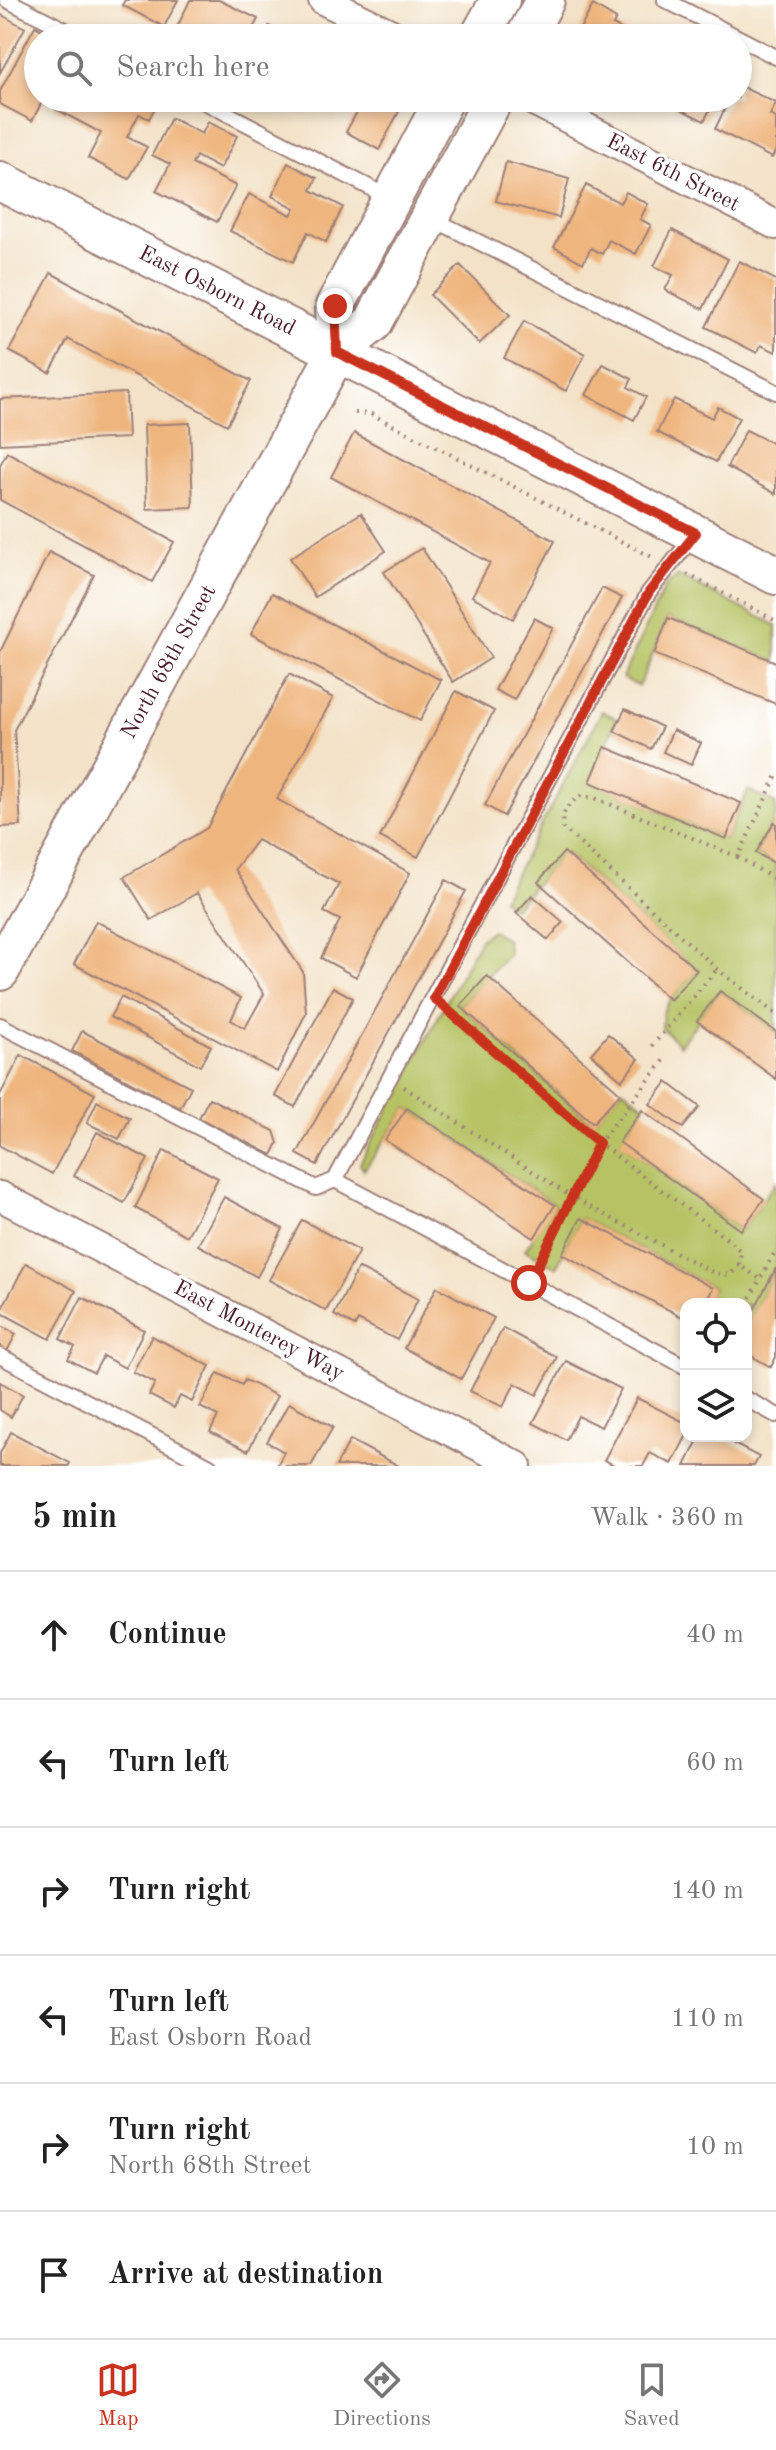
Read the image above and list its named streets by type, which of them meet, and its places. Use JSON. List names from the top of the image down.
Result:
{
  "streets": {
    "main road": ["East Osborn Road", "North 68th Street"],
    "street": ["East 6th Street", "East Monterey Way"]
  },
  "crossings": [
    ["East Osborn Road", "North 68th Street"]
  ],
  "page": {
    "search": "Search here",
    "heading": ["5 min", "Walk · 360 m"],
    "list": [
      ["Continue", "40 m"],
      ["Turn left", "60 m"],
      ["Turn right", "140 m"],
      ["Turn left", "East Osborn Road", "110 m"],
      ["Turn right", "North 68th Street", "10 m"],
      "Arrive at destination"
    ],
    "nav": ["Map", "Directions", "Saved"]
  }
}
